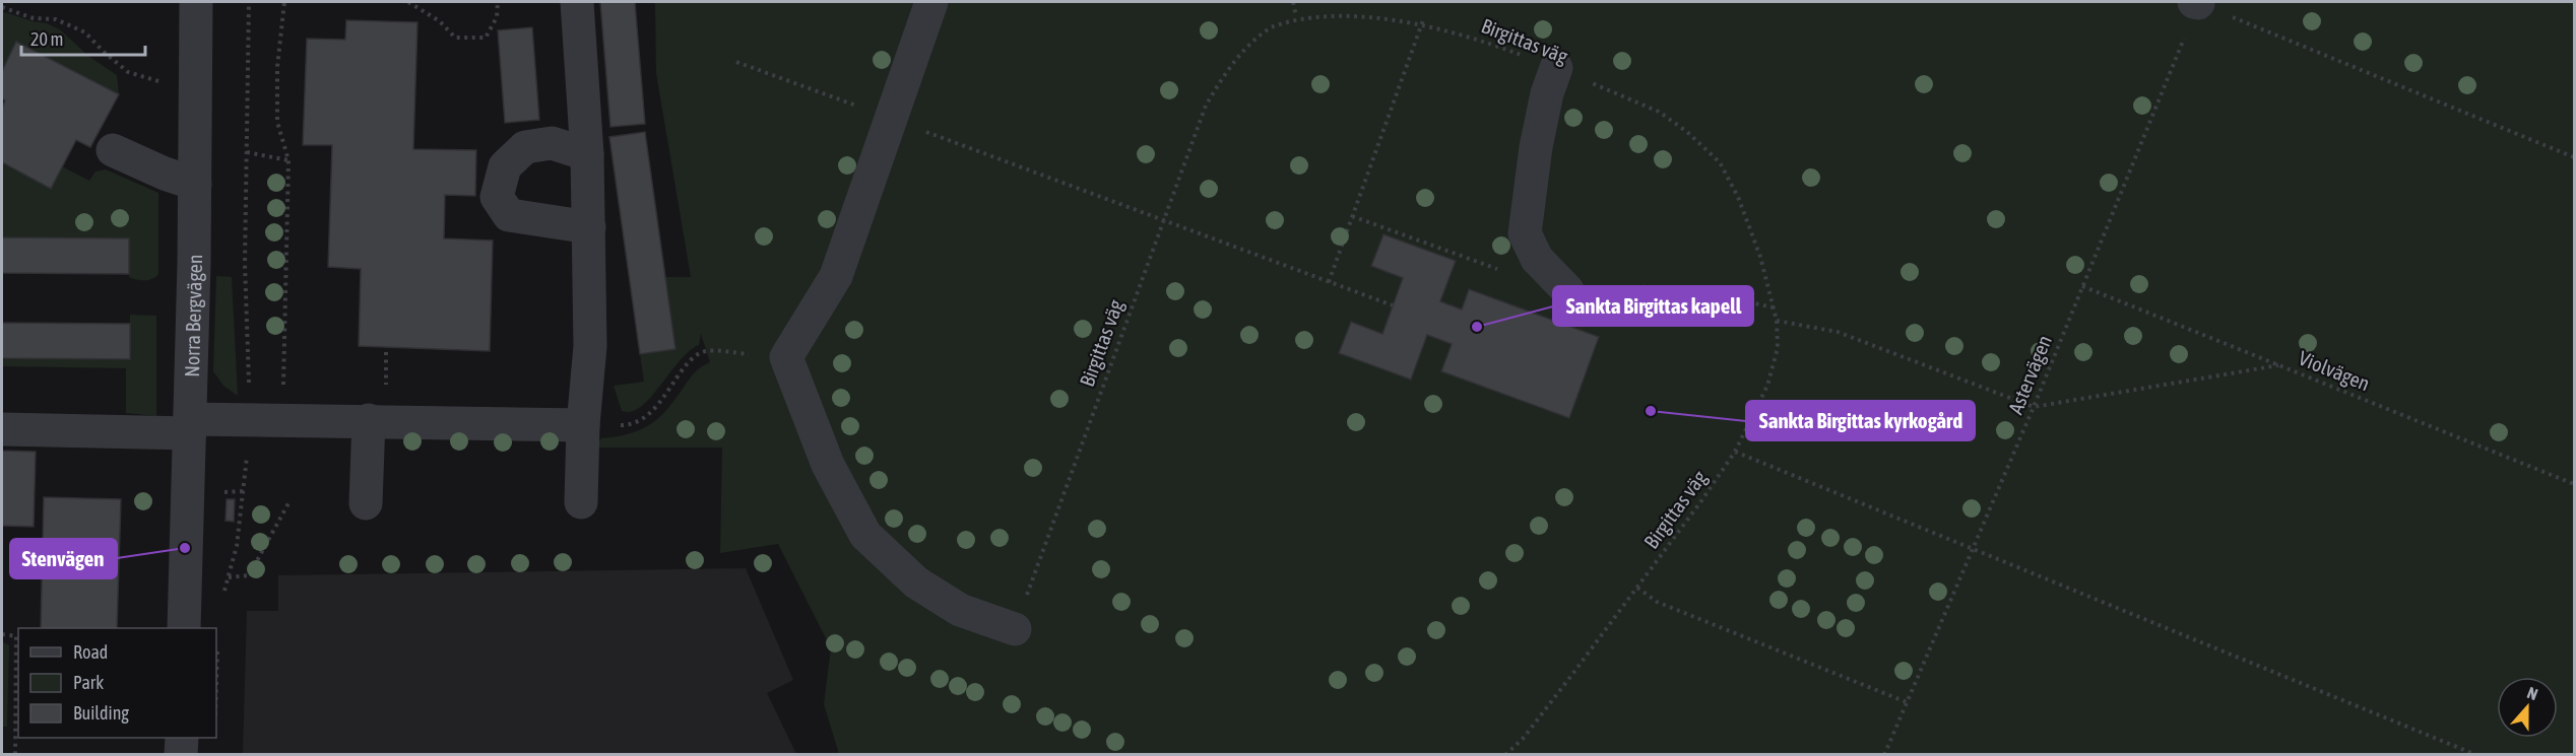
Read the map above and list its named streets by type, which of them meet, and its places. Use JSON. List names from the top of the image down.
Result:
{
  "streets": {
    "street": ["Norra Bergvägen"],
    "path": ["Birgittas väg", "Violvägen", "Astervägen"]
  },
  "crossings": [
    ["Violvägen", "Astervägen"]
  ],
  "places": ["Sankta Birgittas kapell", "Sankta Birgittas kyrkogård", "Stenvägen"],
  "legend": ["Road", "Park", "Building"],
  "scale_bar": "20 m",
  "north": "top"
}
